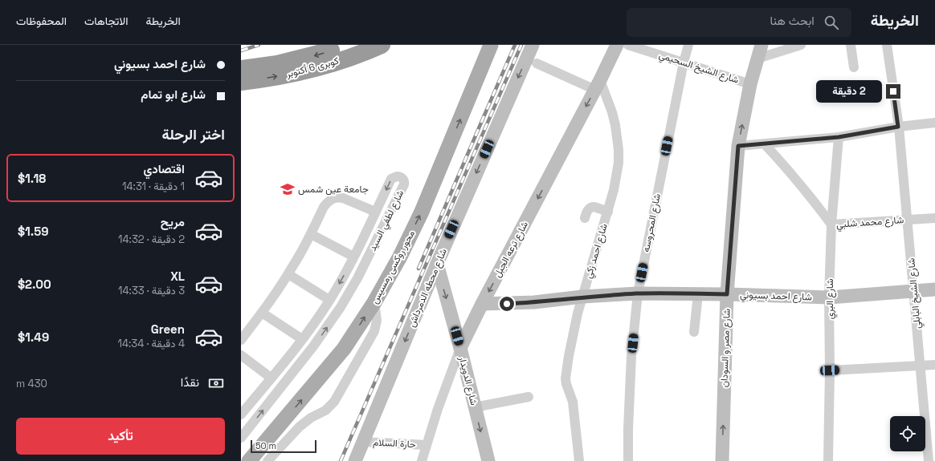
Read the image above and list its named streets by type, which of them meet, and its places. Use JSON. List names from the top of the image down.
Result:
{
  "streets": {
    "highway": ["كوبرى 6 أكتوبر"],
    "main road": [
      "شارع ترعه الجبل",
      "محور روكسى رمسيس",
      "شارع محطه الدمرداش",
      "شارع احمد بسيوني",
      "شارع مصر و السودان",
      "شارع الدويدار"
    ],
    "street": [
      "شارع الشيخ السحيمي",
      "شارع لطفي السيد",
      "شارع محمد شلبي",
      "شارع المحروسه",
      "شارع احمد زكي",
      "شارع الشيخ البابلي",
      "شارع البري",
      "حارة السلام"
    ]
  },
  "crossings": [
    ["شارع الشيخ السحيمي", "شارع المحروسه"],
    ["شارع الشيخ السحيمي", "شارع مصر و السودان"],
    ["شارع محمد شلبي", "شارع الشيخ البابلي"],
    ["شارع محمد شلبي", "شارع البري"],
    ["شارع المحروسه", "شارع احمد بسيوني"],
    ["شارع ترعه الجبل", "شارع احمد زكي"],
    ["شارع ترعه الجبل", "شارع احمد بسيوني"],
    ["شارع ترعه الجبل", "شارع الدويدار"],
    ["شارع ترعه الجبل", "حارة السلام"],
    ["شارع احمد زكي", "شارع احمد بسيوني"],
    ["شارع محطه الدمرداش", "شارع الدويدار"],
    ["شارع محطه الدمرداش", "حارة السلام"],
    ["شارع الشيخ البابلي", "شارع احمد بسيوني"],
    ["شارع احمد بسيوني", "شارع البري"],
    ["شارع احمد بسيوني", "شارع مصر و السودان"]
  ],
  "one_way": [
    "شارع ترعه الجبل",
    "محور روكسى رمسيس",
    "شارع محطه الدمرداش",
    "شارع مصر و السودان",
    "شارع الدويدار"
  ],
  "places": {
    "school or university": ["جامعة عين شمس"]
  },
  "scale_bar": "50 m",
  "page": {
    "header": "الخريطة",
    "search": "ابحث هنا",
    "nav": ["الخريطة", "الاتجاهات", "المحفوظات"],
    "banner": ["شارع احمد بسيوني", "شارع ابو تمام"],
    "bubble": "2 دقيقة",
    "heading": "اختر الرحلة",
    "list": [
      {
        "name": "اقتصادي",
        "note": "1 دقيقة · 14:31",
        "value": "$1.18"
      },
      {
        "name": "مريح",
        "note": "2 دقيقة · 14:32",
        "value": "$1.59"
      },
      {
        "name": "XL",
        "note": "3 دقيقة · 14:33",
        "value": "$2.00"
      },
      {
        "name": "Green",
        "note": "4 دقيقة · 14:34",
        "value": "$1.49"
      }
    ],
    "pay": ["نقدًا", "430 m"],
    "buttons": "تأكيد",
    "scale": "50 m"
  }
}
